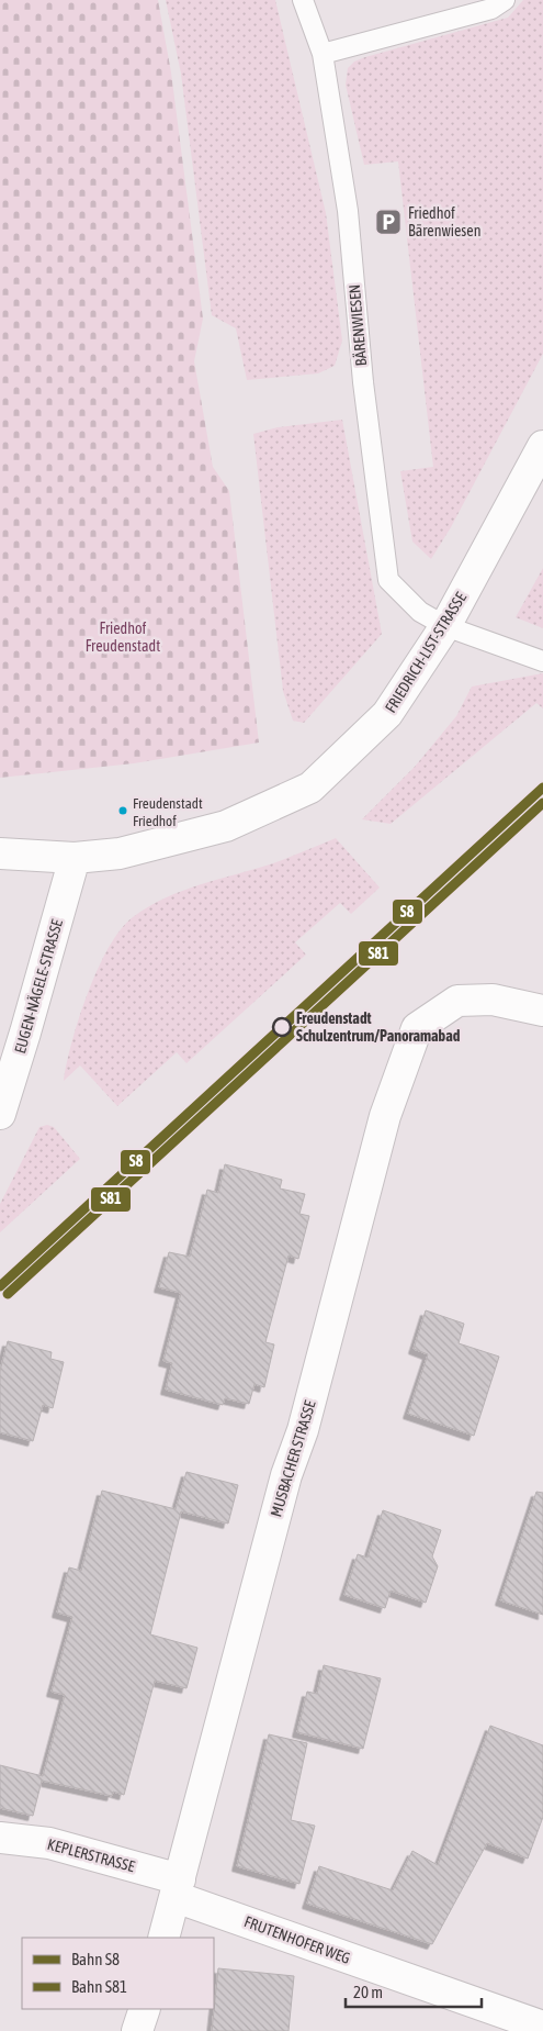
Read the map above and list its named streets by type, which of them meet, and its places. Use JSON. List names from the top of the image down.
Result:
{
  "streets": {
    "street": [
      "FRIEDRICH-LIST-STRASSE",
      "EUGEN-NÄGELE-STRASSE",
      "MUSBACHER STRASSE",
      "KEPLERSTRASSE",
      "FRUTENHOFER WEG"
    ],
    "lane": ["BÄRENWIESEN"]
  },
  "crossings": [
    ["BÄRENWIESEN", "FRIEDRICH-LIST-STRASSE"],
    ["FRIEDRICH-LIST-STRASSE", "EUGEN-NÄGELE-STRASSE"],
    ["MUSBACHER STRASSE", "KEPLERSTRASSE"],
    ["MUSBACHER STRASSE", "FRUTENHOFER WEG"],
    ["KEPLERSTRASSE", "FRUTENHOFER WEG"]
  ],
  "parks": ["Friedhof Freudenstadt"],
  "places": {
    "parking": ["Friedhof Bärenwiesen"],
    "other": ["Freudenstadt Friedhof", "Freudenstadt Schulzentrum/Panoramabad"]
  },
  "lines": ["rail line S8", "rail line S81"],
  "legend": ["Bahn S8", "Bahn S81"],
  "scale_bar": "20 m"
}
